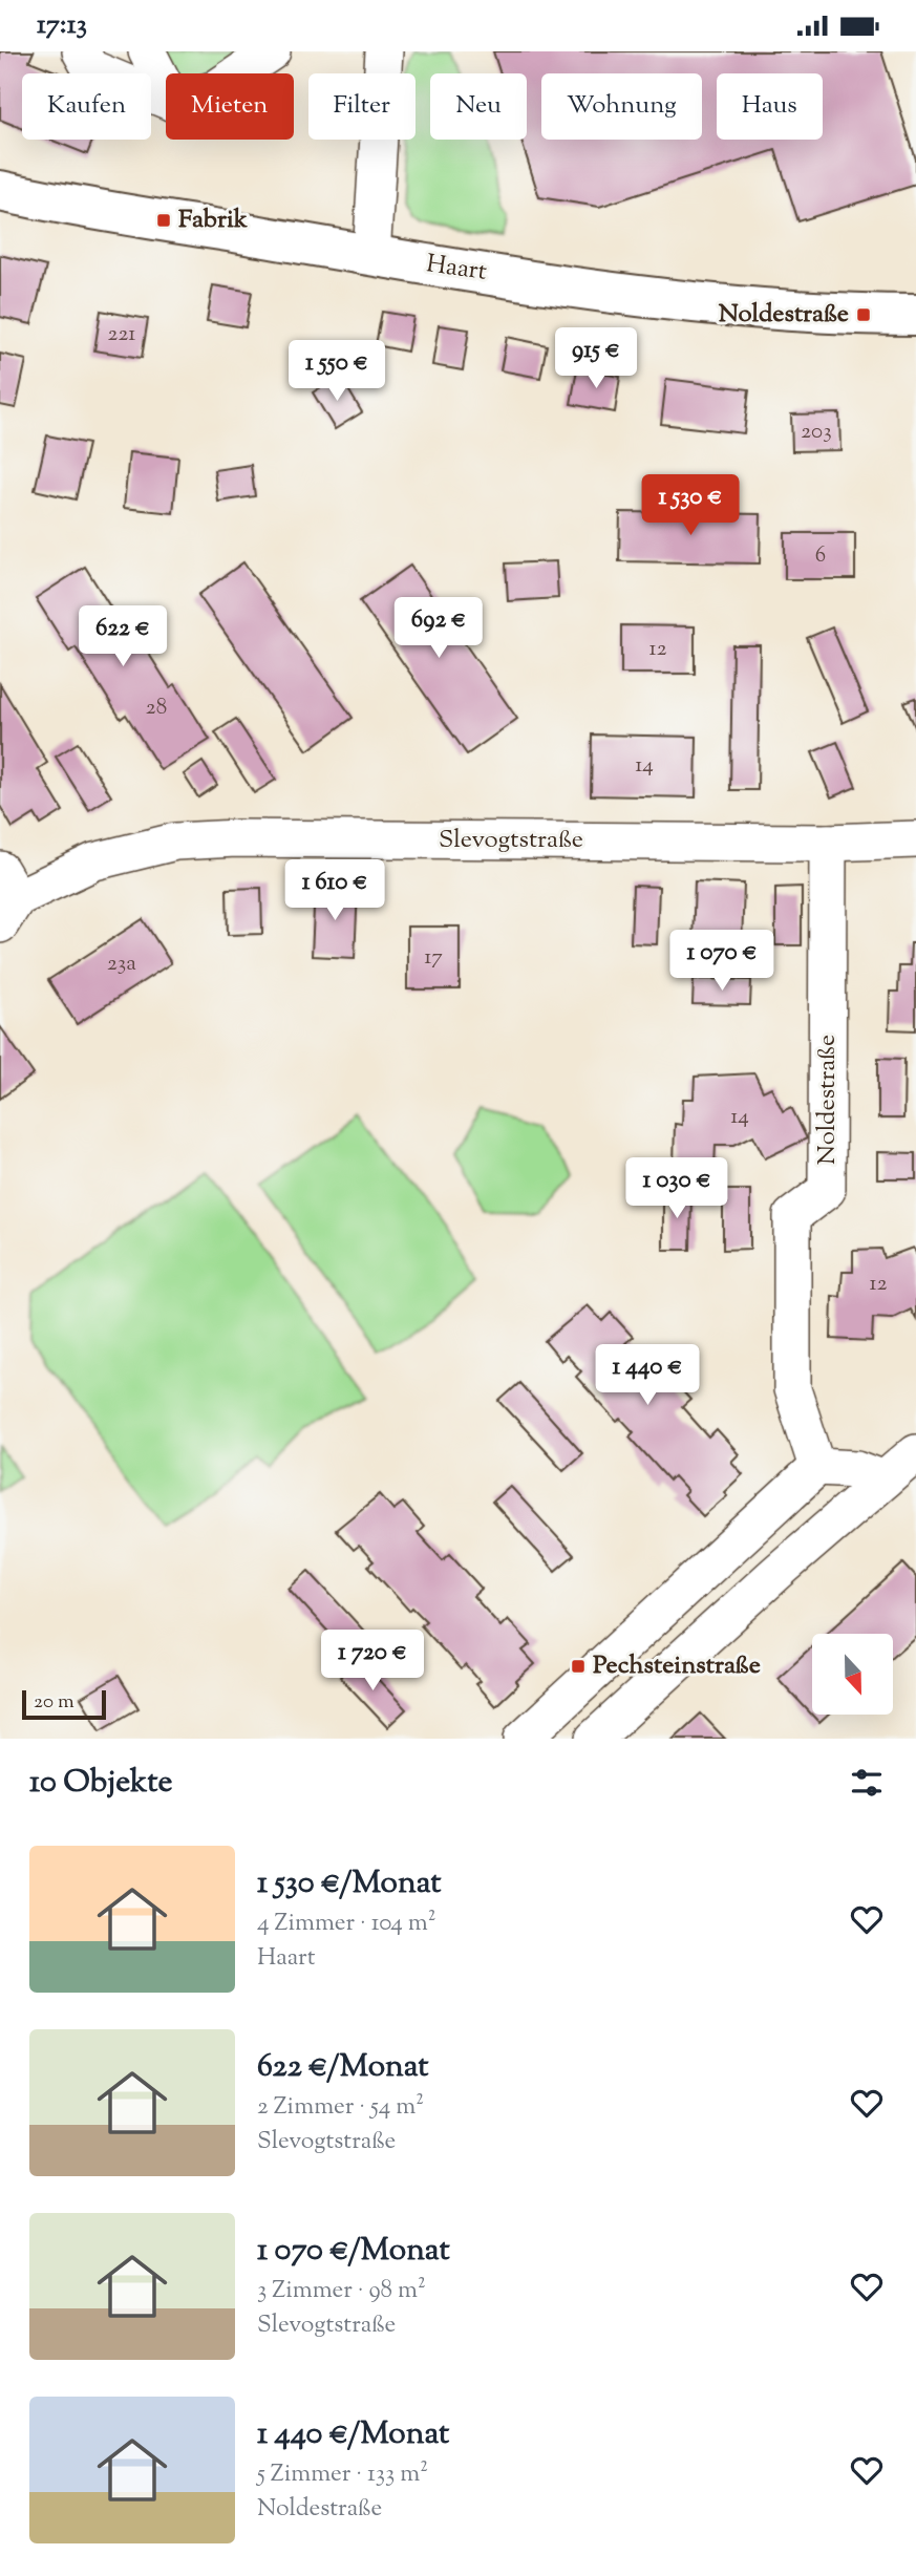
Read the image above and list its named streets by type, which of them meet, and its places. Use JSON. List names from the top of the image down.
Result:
{
  "streets": {
    "main road": ["Haart"],
    "street": ["Slevogtstraße", "Noldestraße"]
  },
  "crossings": [
    ["Slevogtstraße", "Noldestraße"]
  ],
  "places": {
    "transit": ["Fabrik", "Noldestraße", "Pechsteinstraße"]
  },
  "house_numbers": [
    "221",
    "203",
    "6",
    "12",
    "28",
    "14",
    "17",
    "23a",
    "14",
    "12"
  ],
  "scale_bar": "20 m",
  "north": "bottom",
  "page": {
    "status": "17:13",
    "chip": [
      "Kaufen",
      "Mieten",
      "Filter",
      "Neu",
      "Wohnung",
      "Haus"
    ],
    "price": [
      "915 €",
      "1 550 €",
      "1 530 €",
      "692 €",
      "622 €",
      "1 610 €",
      "1 070 €",
      "1 030 €",
      "1 440 €",
      "1 720 €"
    ],
    "scale": "20 m",
    "heading": "10 Objekte",
    "list": [
      {
        "name": "1 530 €/Monat",
        "note": "4 Zimmer · 104 m² · Haart"
      },
      {
        "name": "622 €/Monat",
        "note": "2 Zimmer · 54 m² · Slevogtstraße"
      },
      {
        "name": "1 070 €/Monat",
        "note": "3 Zimmer · 98 m² · Slevogtstraße"
      },
      {
        "name": "1 440 €/Monat",
        "note": "5 Zimmer · 133 m² · Noldestraße"
      }
    ]
  }
}
